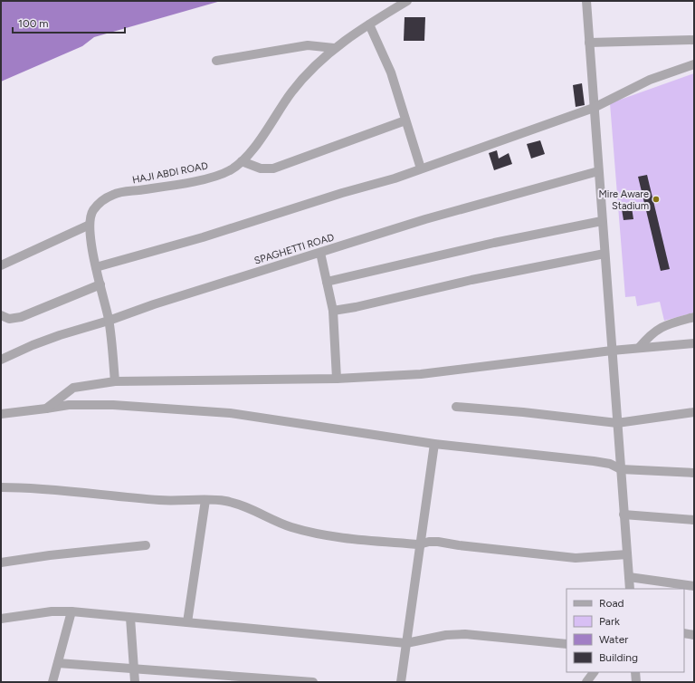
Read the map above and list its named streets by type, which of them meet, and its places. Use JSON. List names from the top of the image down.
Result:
{
  "streets": {
    "street": ["HAJI ABDI ROAD", "SPAGHETTI ROAD"]
  },
  "crossings": [
    ["HAJI ABDI ROAD", "SPAGHETTI ROAD"]
  ],
  "places": ["Mire Aware Stadium"],
  "legend": [
    "Road",
    "Park",
    "Water",
    "Building"
  ],
  "scale_bar": "100 m"
}
